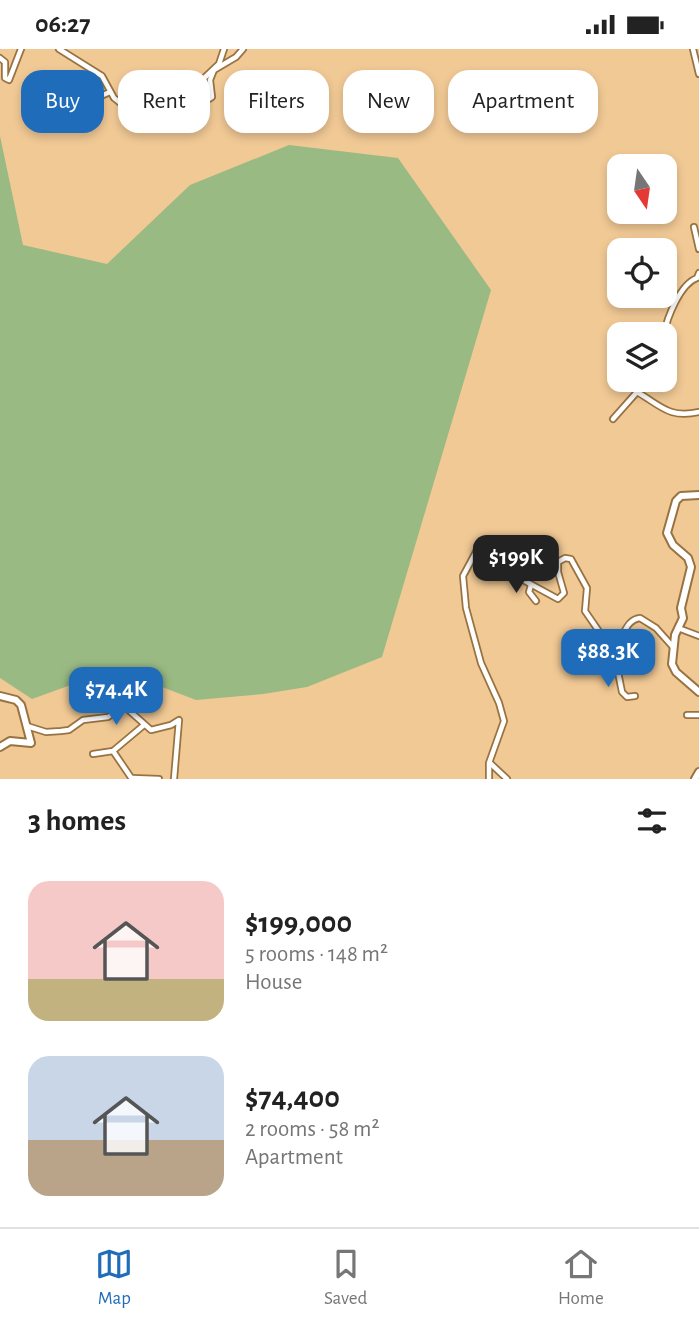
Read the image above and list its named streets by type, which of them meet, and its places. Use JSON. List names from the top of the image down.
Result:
{
  "north": "bottom",
  "page": {
    "status": "06:27",
    "chip": [
      "Buy",
      "Rent",
      "Filters",
      "New",
      "Apartment"
    ],
    "price": ["$199K", "$88.3K", "$74.4K"],
    "heading": "3 homes",
    "list": [
      {
        "name": "$199,000",
        "note": "5 rooms · 148 m² · House"
      },
      {
        "name": "$74,400",
        "note": "2 rooms · 58 m² · Apartment"
      }
    ],
    "tabs": ["Map", "Saved", "Home"]
  }
}
